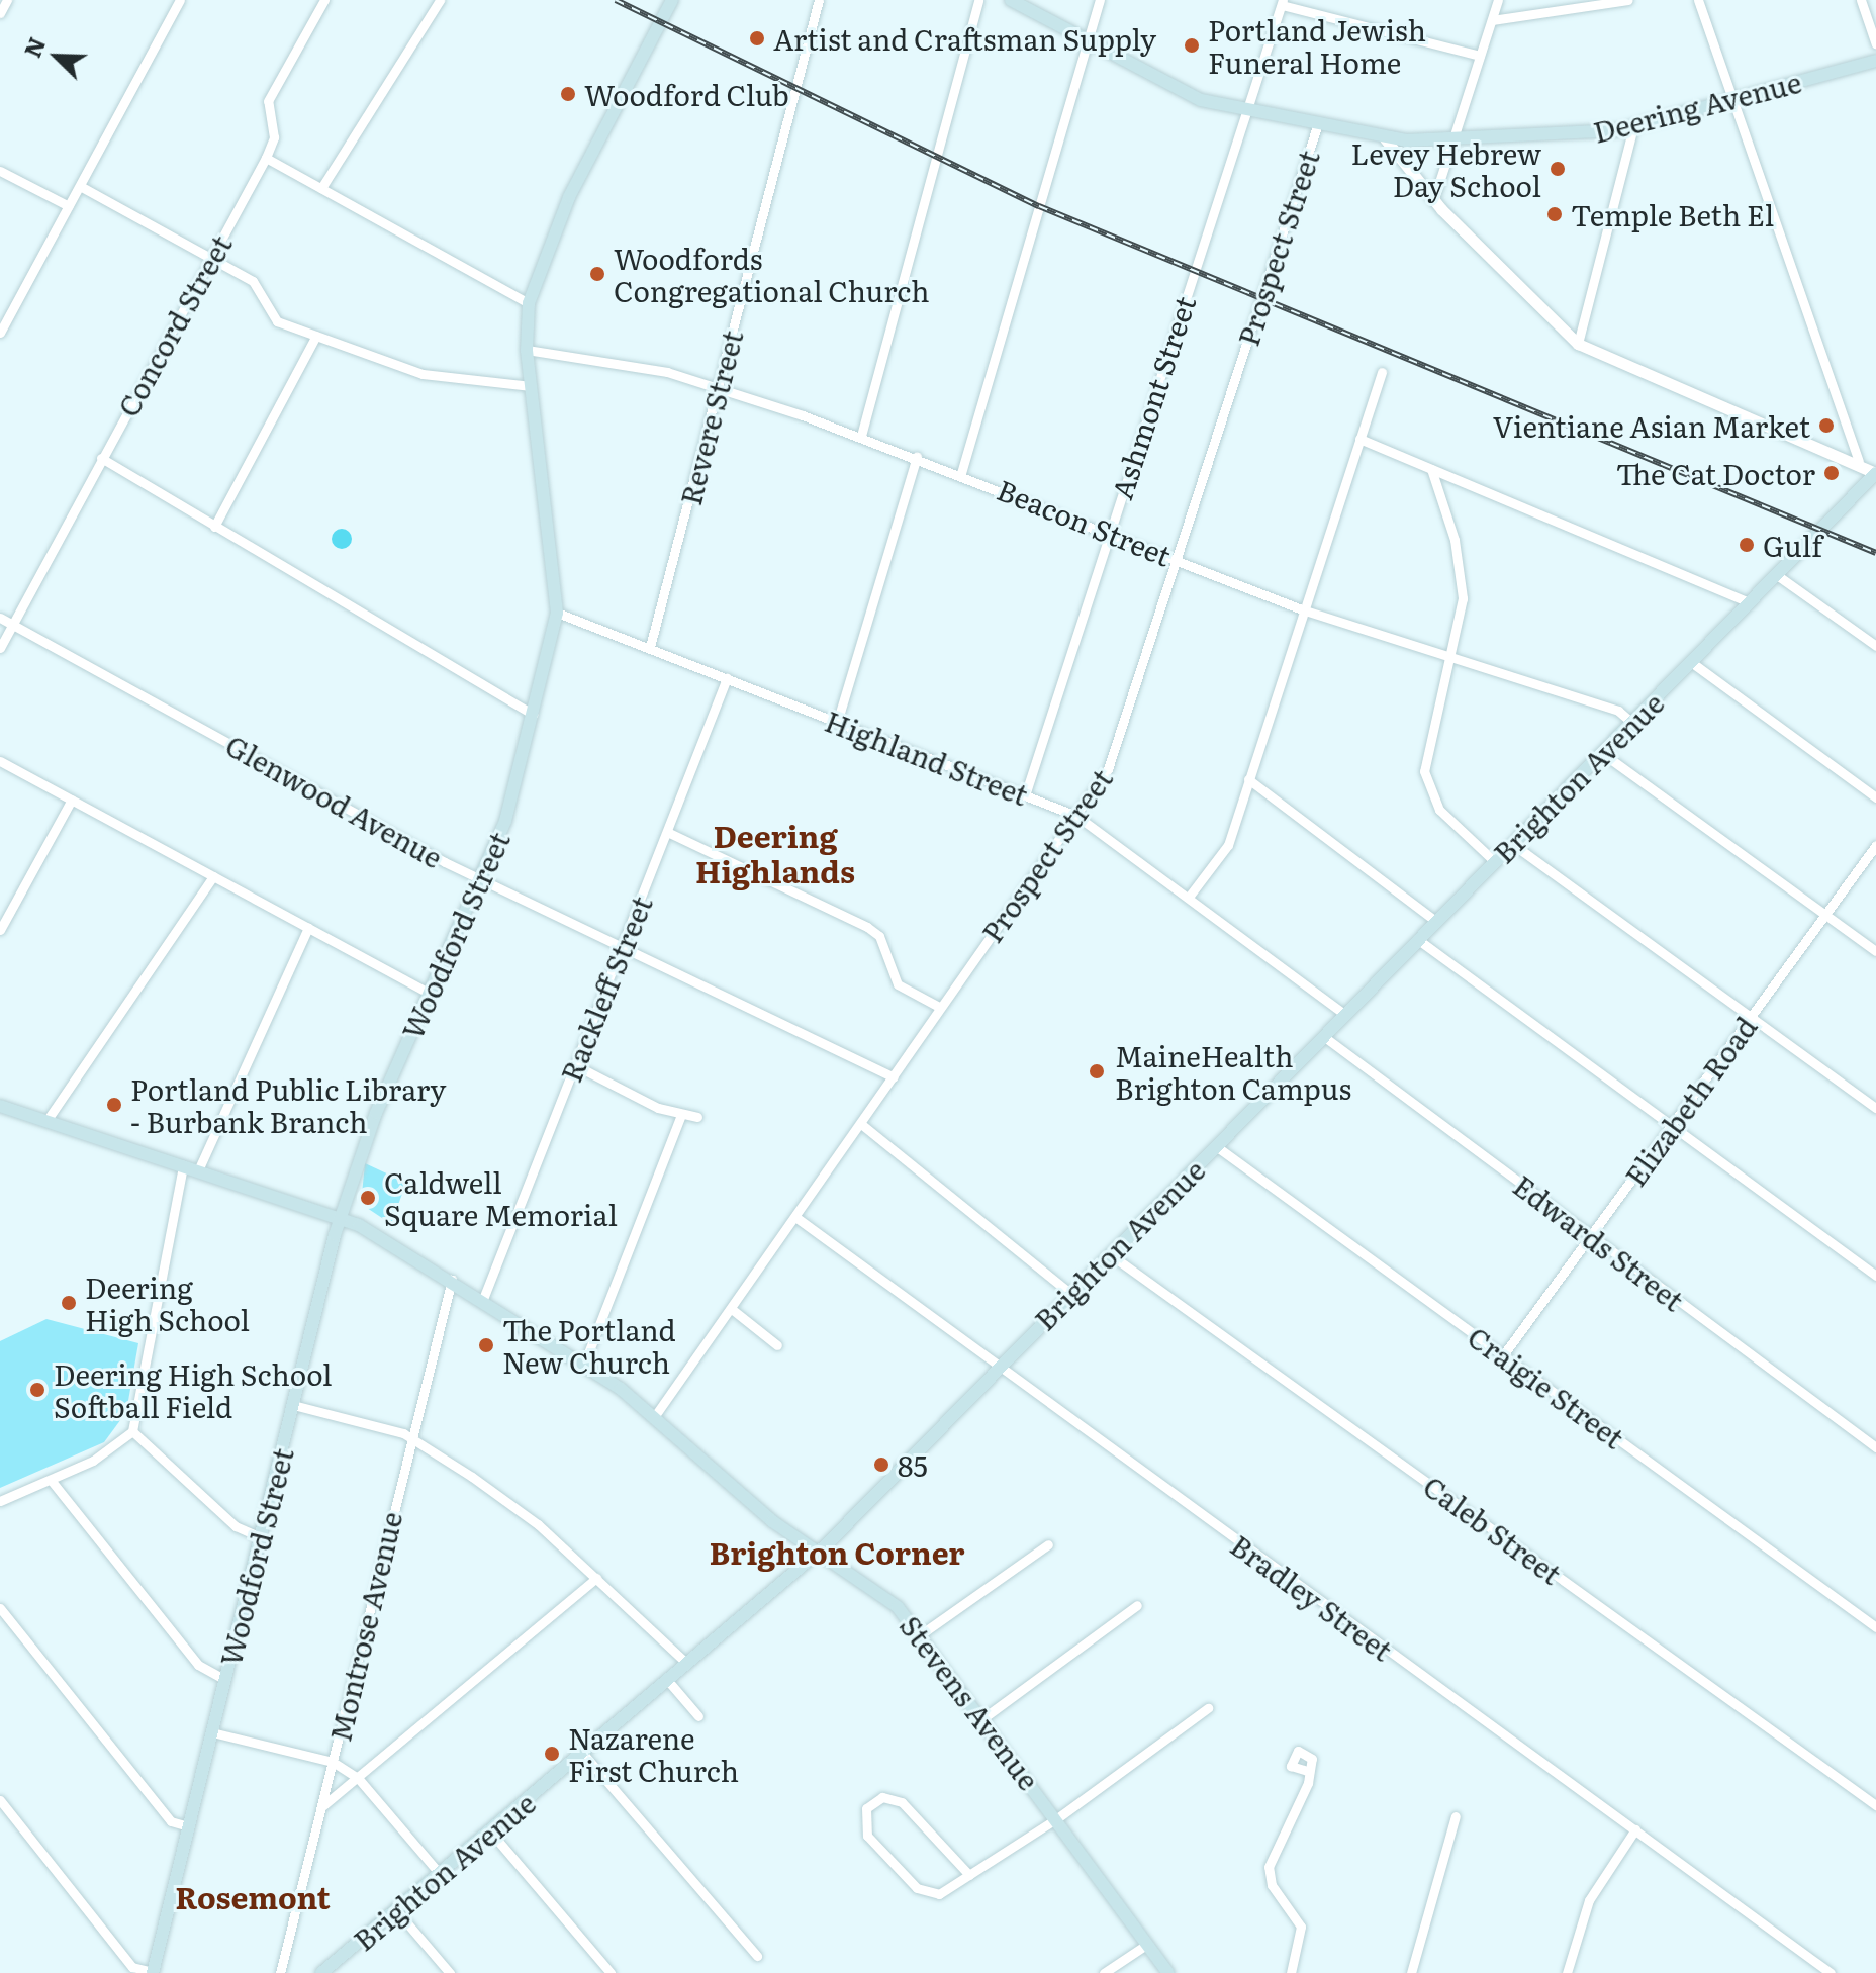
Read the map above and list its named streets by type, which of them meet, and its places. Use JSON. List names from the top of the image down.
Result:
{
  "streets": {
    "main road": [
      "Deering Avenue",
      "Brighton Avenue",
      "Woodford Street",
      "Stevens Avenue"
    ],
    "street": [
      "Prospect Street",
      "Concord Street",
      "Ashmont Street",
      "Revere Street",
      "Beacon Street",
      "Highland Street",
      "Glenwood Avenue",
      "Rackleff Street",
      "Elizabeth Road",
      "Edwards Street",
      "Craigie Street",
      "Caleb Street",
      "Bradley Street",
      "Montrose Avenue"
    ]
  },
  "crossings": [
    ["Deering Avenue", "Prospect Street"],
    ["Deering Avenue", "Ashmont Street"],
    ["Prospect Street", "Beacon Street"],
    ["Prospect Street", "Highland Street"],
    ["Prospect Street", "Glenwood Avenue"],
    ["Prospect Street", "Bradley Street"],
    ["Prospect Street", "Stevens Avenue"],
    ["Concord Street", "Glenwood Avenue"],
    ["Ashmont Street", "Beacon Street"],
    ["Ashmont Street", "Highland Street"],
    ["Revere Street", "Beacon Street"],
    ["Revere Street", "Highland Street"],
    ["Beacon Street", "Brighton Avenue"],
    ["Beacon Street", "Woodford Street"],
    ["Highland Street", "Brighton Avenue"],
    ["Highland Street", "Woodford Street"],
    ["Highland Street", "Rackleff Street"],
    ["Brighton Avenue", "Edwards Street"],
    ["Brighton Avenue", "Craigie Street"],
    ["Brighton Avenue", "Caleb Street"],
    ["Brighton Avenue", "Bradley Street"],
    ["Brighton Avenue", "Stevens Avenue"],
    ["Glenwood Avenue", "Woodford Street"],
    ["Glenwood Avenue", "Rackleff Street"],
    ["Woodford Street", "Stevens Avenue"],
    ["Rackleff Street", "Stevens Avenue"],
    ["Elizabeth Road", "Edwards Street"],
    ["Elizabeth Road", "Craigie Street"],
    ["Montrose Avenue", "Stevens Avenue"]
  ],
  "districts": ["Deering Highlands", "Brighton Corner", "Rosemont"],
  "places": [
    "Artist and Craftsman Supply",
    "Portland Jewish Funeral Home",
    "Woodford Club",
    "Levey Hebrew Day School",
    "Temple Beth El",
    "Woodfords Congregational Church",
    "Vientiane Asian Market",
    "The Cat Doctor",
    "Gulf",
    "MaineHealth Brighton Campus",
    "Portland Public Library - Burbank Branch",
    "Caldwell Square Memorial",
    "Deering High School",
    "The Portland New Church",
    "Deering High School Softball Field",
    "85",
    "Nazarene First Church"
  ],
  "north": "top left"
}
